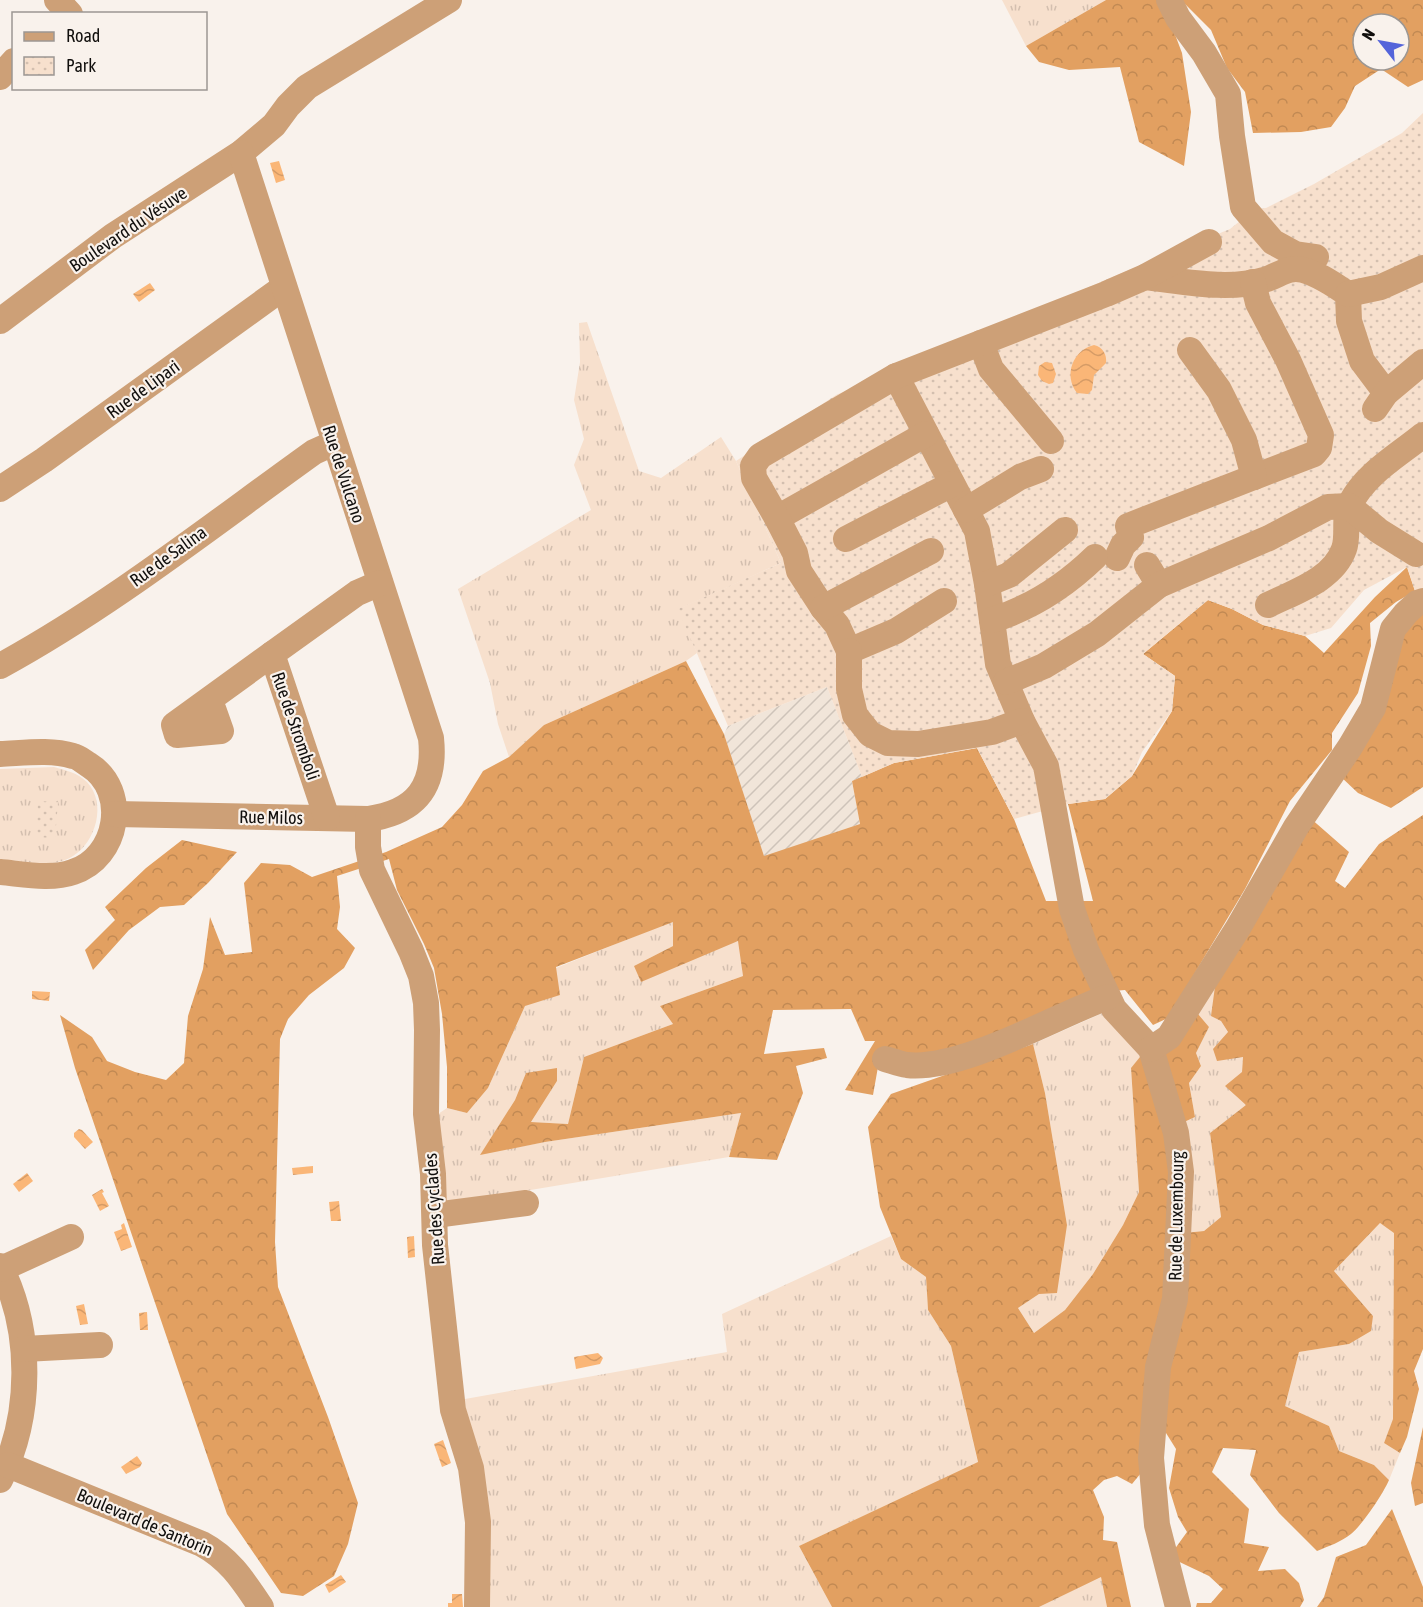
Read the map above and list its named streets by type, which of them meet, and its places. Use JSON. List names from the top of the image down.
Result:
{
  "streets": {
    "street": [
      "Boulevard du Vésuve",
      "Rue de Lipari",
      "Rue de Vulcano",
      "Rue de Salina",
      "Rue de Stromboli",
      "Rue Milos",
      "Rue des Cyclades",
      "Rue de Luxembourg",
      "Boulevard de Santorin"
    ]
  },
  "crossings": [
    ["Boulevard du Vésuve", "Rue de Vulcano"],
    ["Rue de Lipari", "Rue de Vulcano"],
    ["Rue de Vulcano", "Rue de Salina"],
    ["Rue de Vulcano", "Rue de Stromboli"],
    ["Rue de Vulcano", "Rue Milos"],
    ["Rue de Stromboli", "Rue Milos"],
    ["Rue Milos", "Rue des Cyclades"]
  ],
  "legend": ["Road", "Park"],
  "north": "top left"
}
